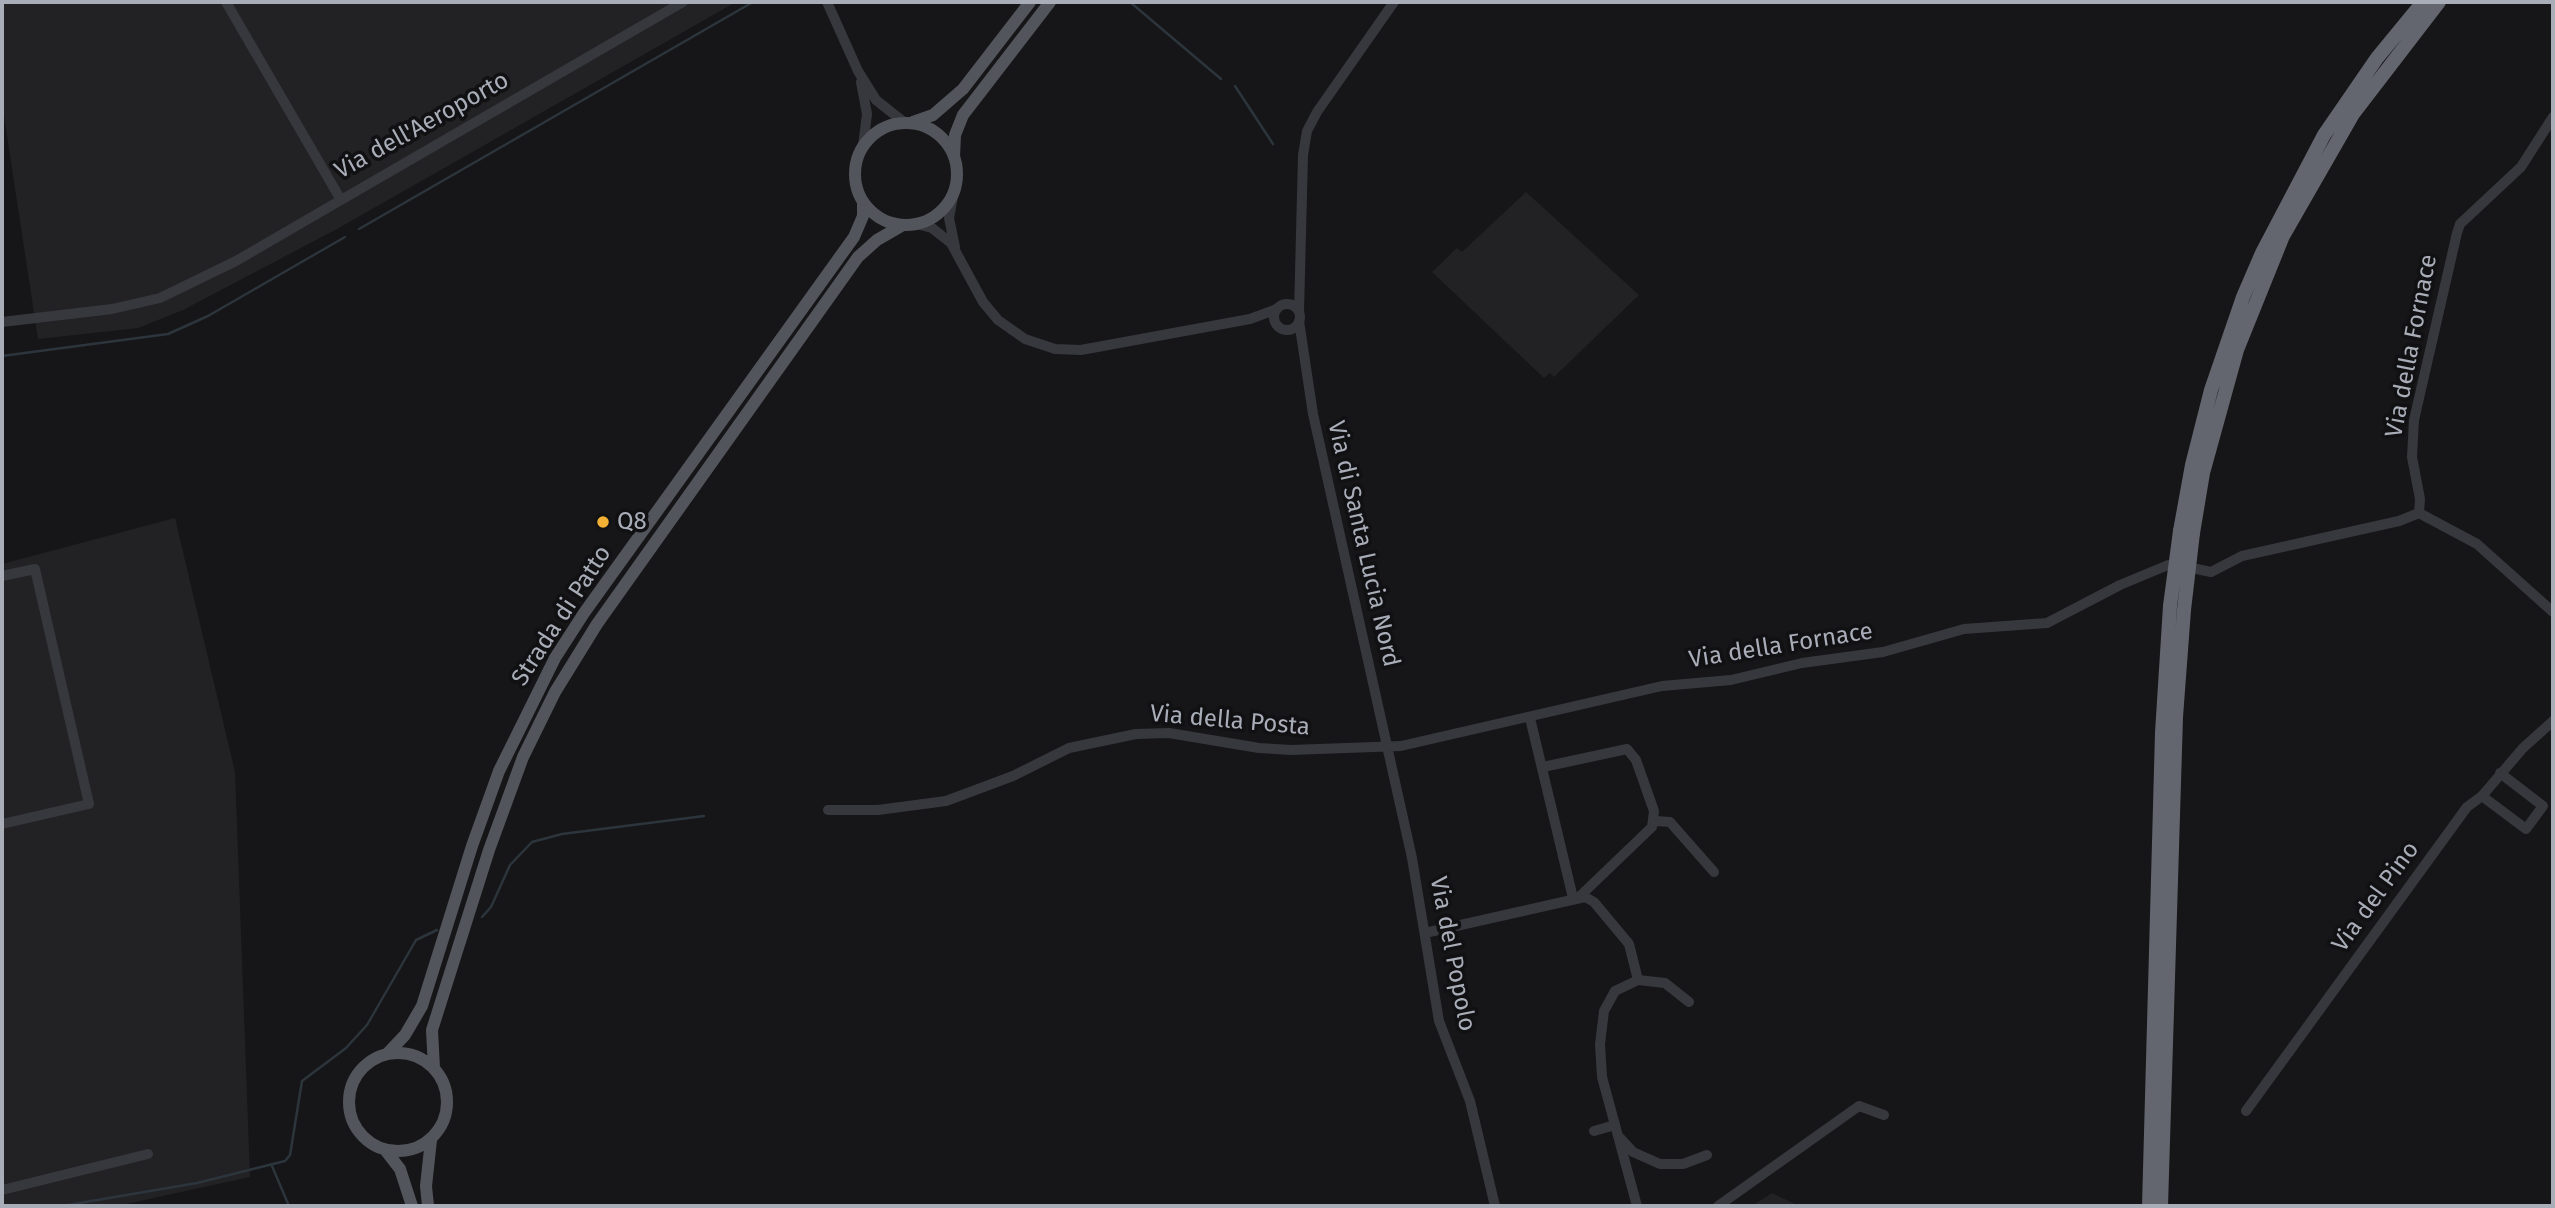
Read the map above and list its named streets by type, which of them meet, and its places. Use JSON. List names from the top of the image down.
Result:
{
  "streets": {
    "main road": ["Strada di Patto"],
    "street": [
      "Via dell'Aeroporto",
      "Via della Fornace",
      "Via di Santa Lucia Nord",
      "Via della Posta",
      "Via del Pino",
      "Via del Popolo"
    ]
  },
  "crossings": [
    ["Via della Fornace", "Via di Santa Lucia Nord"],
    ["Via della Fornace", "Via della Posta"],
    ["Via della Fornace", "Via del Popolo"],
    ["Via di Santa Lucia Nord", "Via della Posta"],
    ["Via di Santa Lucia Nord", "Via del Popolo"],
    ["Via della Posta", "Via del Popolo"]
  ],
  "places": ["Q8"]
}
